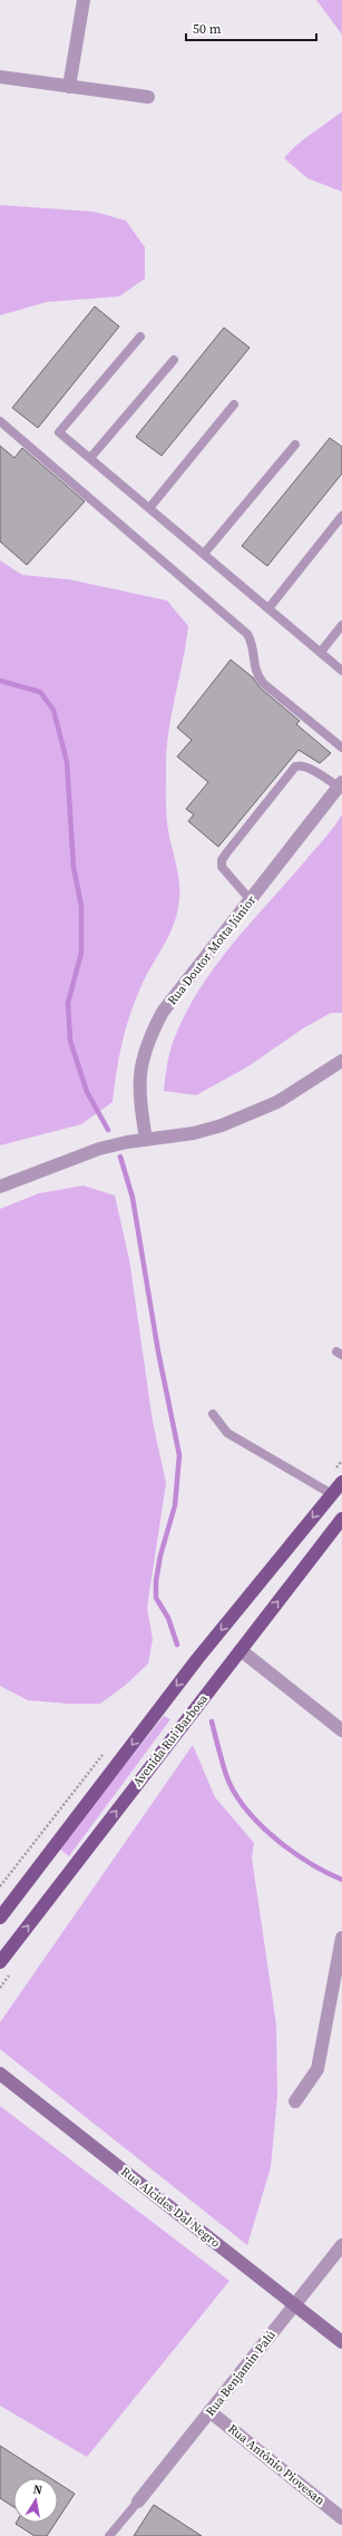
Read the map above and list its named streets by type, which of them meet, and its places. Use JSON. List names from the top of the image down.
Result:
{
  "streets": {
    "main road": ["Avenida Rui Barbosa", "Rua Alcides Dal Negro"],
    "street": ["Rua Doutor Motta Júnior", "Rua Benjamin Palú", "Rua Antônio Piovesan"]
  },
  "crossings": [
    ["Rua Alcides Dal Negro", "Rua Benjamin Palú"],
    ["Rua Benjamin Palú", "Rua Antônio Piovesan"]
  ],
  "scale_bar": "50 m",
  "north": "top"
}
